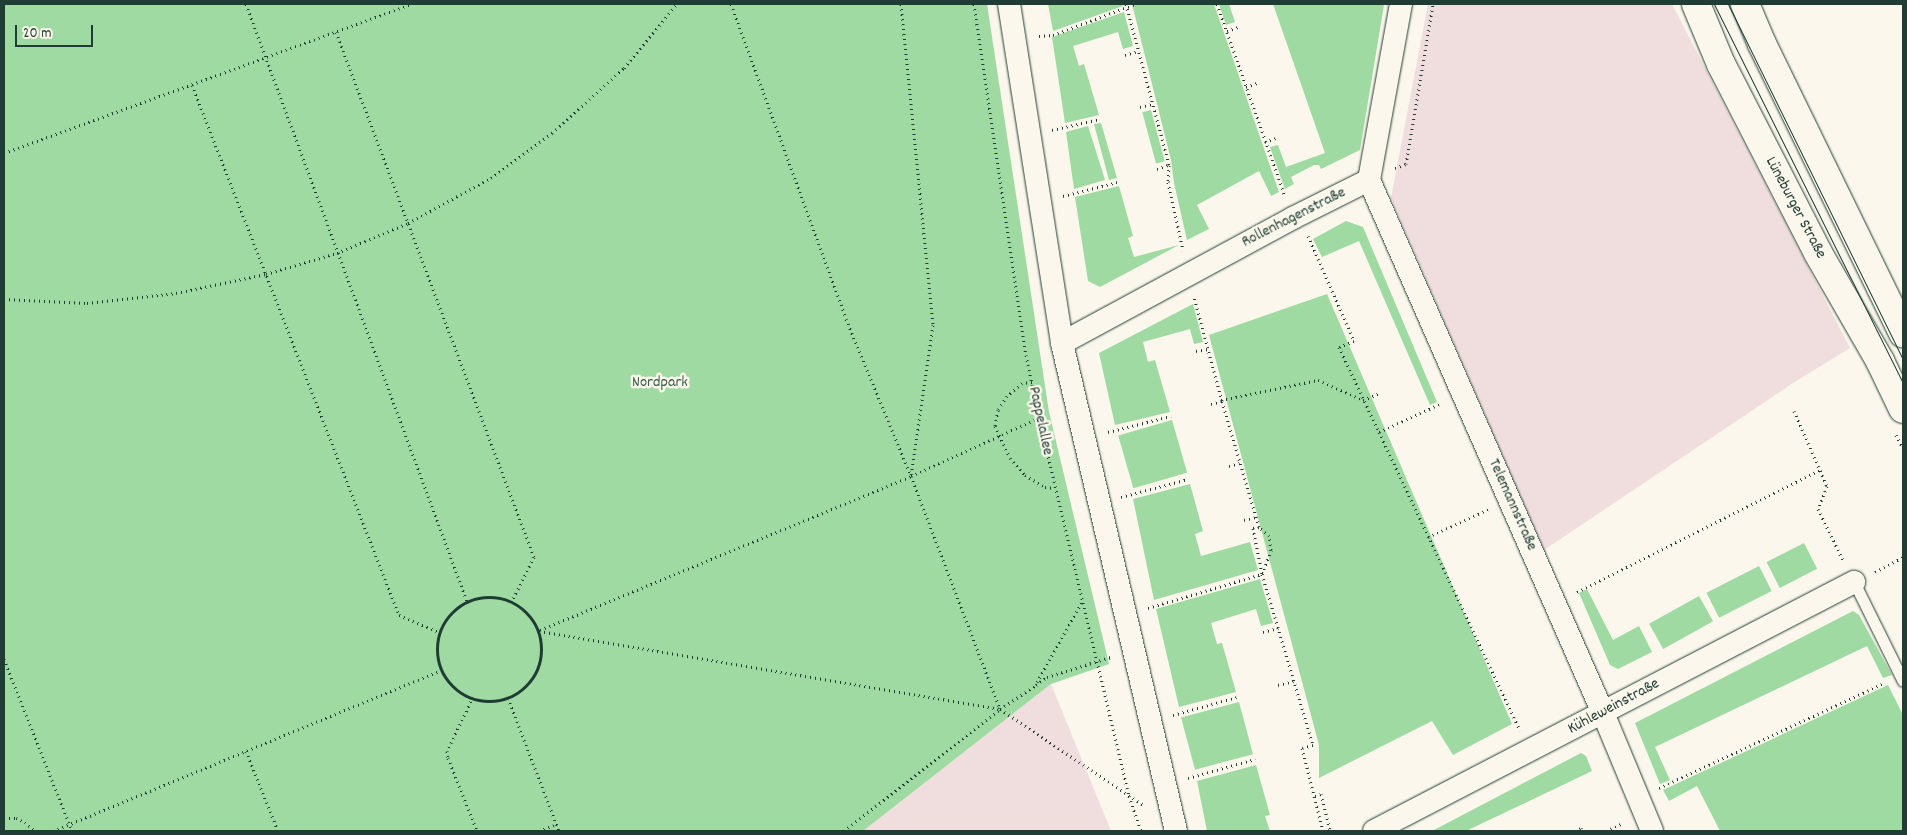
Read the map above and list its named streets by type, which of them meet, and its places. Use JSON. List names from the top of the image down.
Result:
{
  "streets": {
    "main road": ["Lüneburger Straße"],
    "street": ["Rollenhagenstraße", "Telemannstraße", "Kühleweinstraße"],
    "path": ["Pappelallee"]
  },
  "crossings": [
    ["Rollenhagenstraße", "Telemannstraße"],
    ["Telemannstraße", "Kühleweinstraße"]
  ],
  "parks": ["Nordpark"],
  "scale_bar": "20 m"
}
